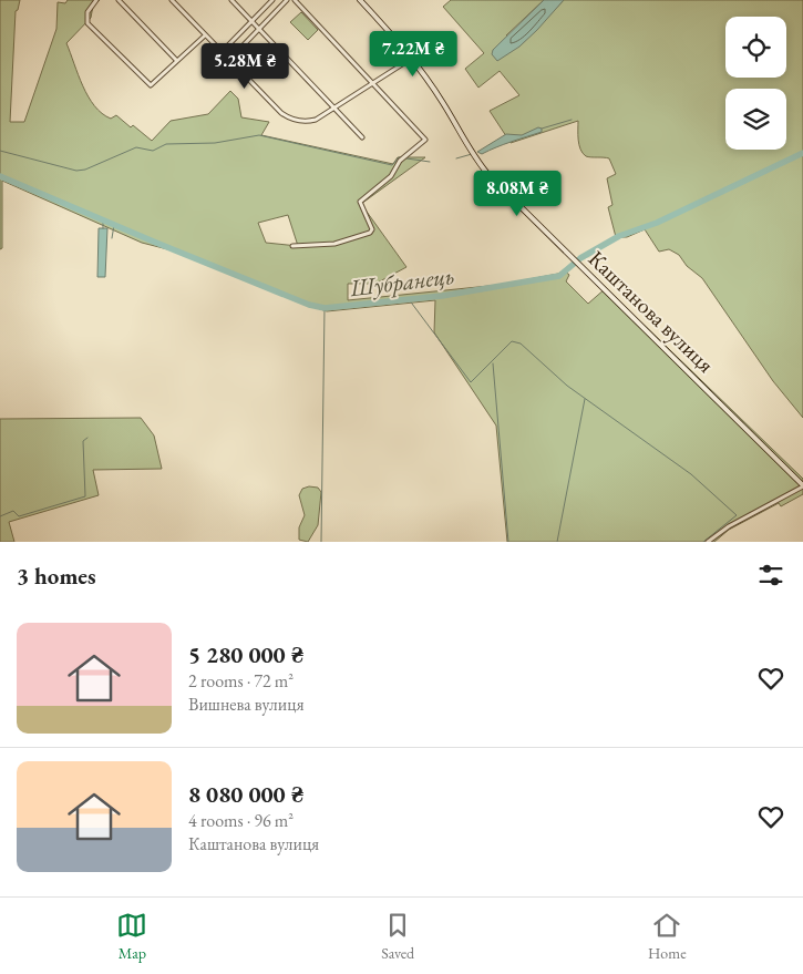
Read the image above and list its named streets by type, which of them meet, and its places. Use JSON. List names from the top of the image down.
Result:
{
  "streets": {
    "main road": ["Каштанова вулиця"]
  },
  "water": ["Шубранець"],
  "page": {
    "price": ["7.22M ₴", "5.28M ₴", "8.08M ₴"],
    "heading": "3 homes",
    "list": [
      {
        "name": "5 280 000 ₴",
        "note": "2 rooms · 72 m² · Вишнева вулиця"
      },
      {
        "name": "8 080 000 ₴",
        "note": "4 rooms · 96 m² · Каштанова вулиця"
      }
    ],
    "tabs": ["Map", "Saved", "Home"]
  }
}
